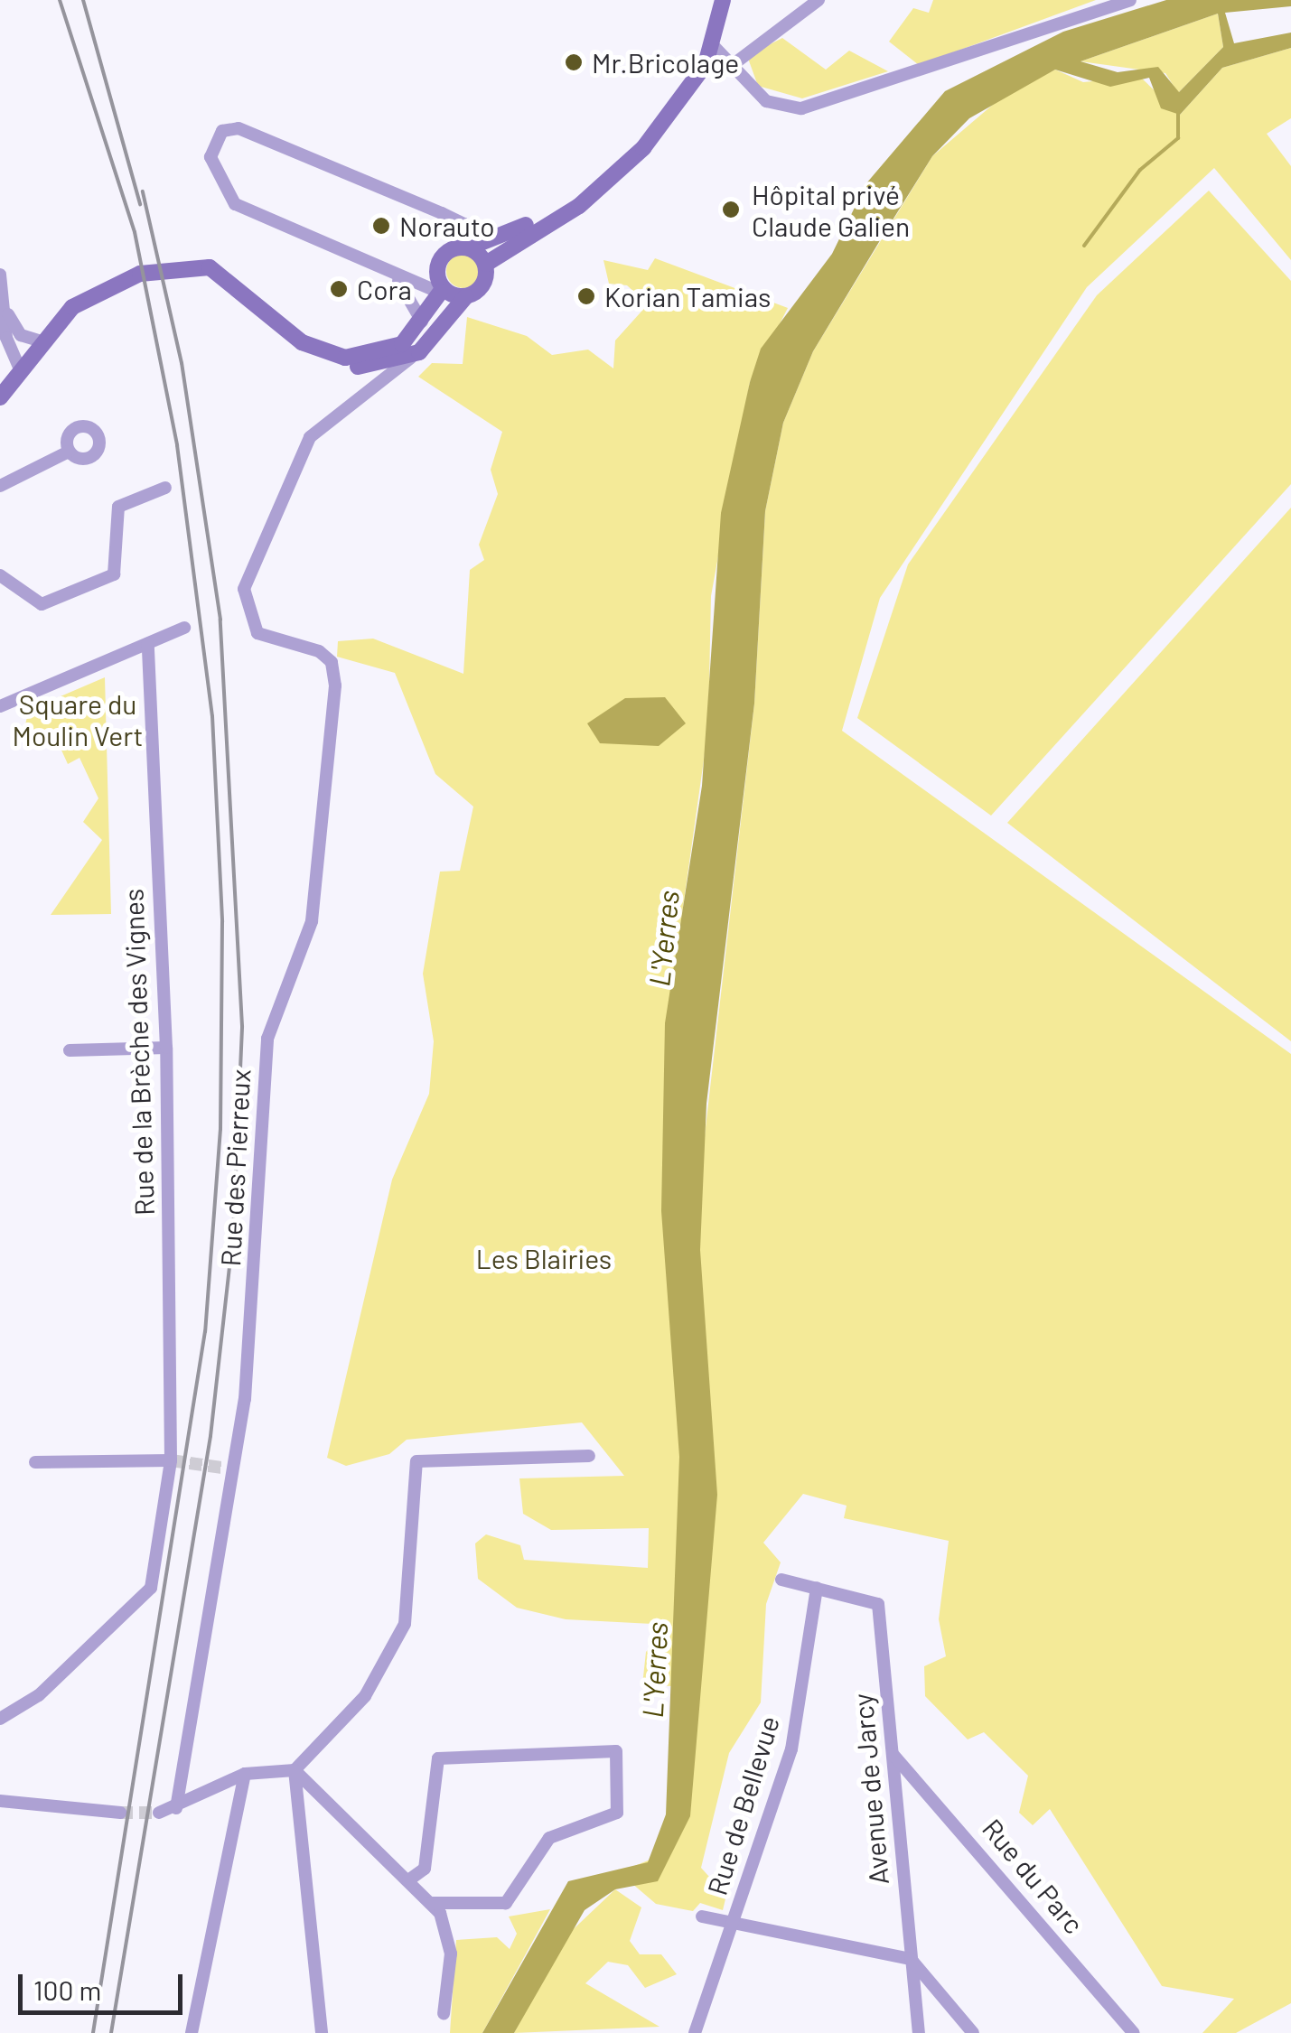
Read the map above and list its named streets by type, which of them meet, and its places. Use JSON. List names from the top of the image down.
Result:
{
  "streets": {
    "street": [
      "Rue de la Brèche des Vignes",
      "Rue des Pierreux",
      "Avenue de Jarcy",
      "Rue de Bellevue",
      "Rue du Parc"
    ]
  },
  "crossings": [
    ["Avenue de Jarcy", "Rue de Bellevue"],
    ["Avenue de Jarcy", "Rue du Parc"]
  ],
  "water": ["L'Yerres"],
  "parks": ["Square du Moulin Vert", "Les Blairies"],
  "places": [
    "Mr.Bricolage",
    "Hôpital privé Claude Galien",
    "Norauto",
    "Cora",
    "Korian Tamias"
  ],
  "scale_bar": "100 m"
}
